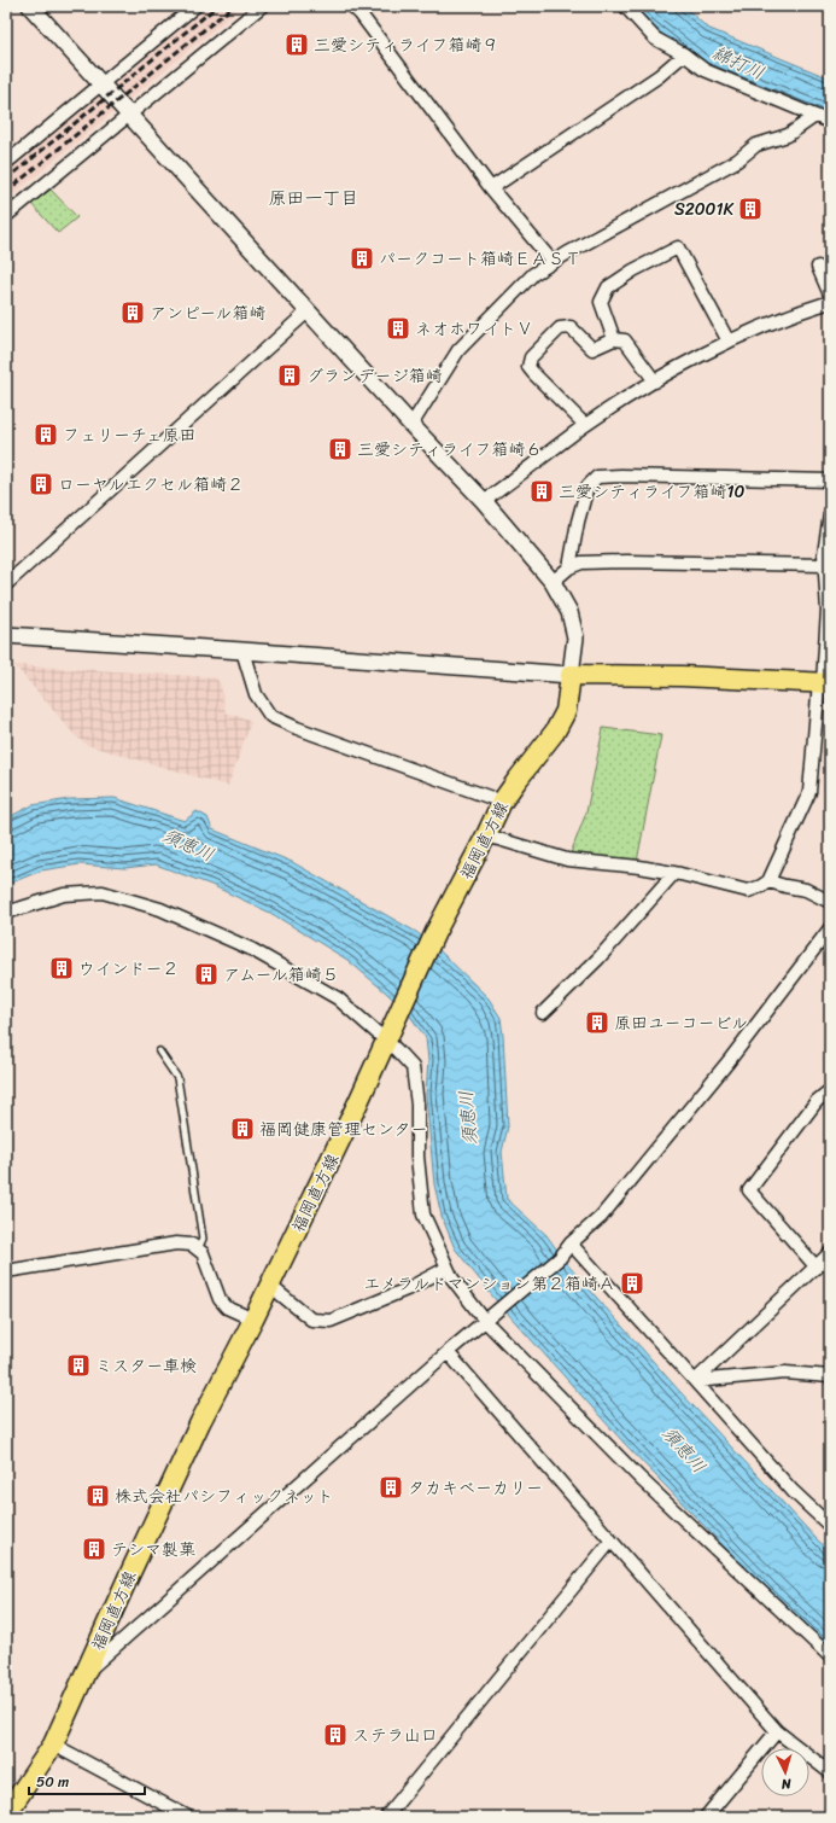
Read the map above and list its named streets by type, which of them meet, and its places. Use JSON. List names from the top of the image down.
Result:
{
  "streets": {
    "main road": ["福岡直方線"]
  },
  "districts": ["原田一丁目"],
  "water": ["綿打川", "須恵川"],
  "places": {
    "building": [
      "三愛シティライフ箱崎９",
      "S2001K",
      "パークコート箱崎ＥＡＳＴ",
      "アンピール箱崎",
      "ネオホワイトⅤ",
      "グランデージ箱崎",
      "フェリーチェ原田",
      "三愛シティライフ箱崎６",
      "ローヤルエクセル箱崎２",
      "三愛シティライフ箱崎10",
      "ウインドー２",
      "アムール箱崎５",
      "原田ユーコービル",
      "福岡健康管理センター",
      "エメラルドマンション第２箱崎Ａ",
      "ミスター車検",
      "タカキベーカリー",
      "株式会社パシフィックネット",
      "テシマ製菓",
      "ステラ山口"
    ]
  },
  "scale_bar": "50 m",
  "north": "bottom"
}
